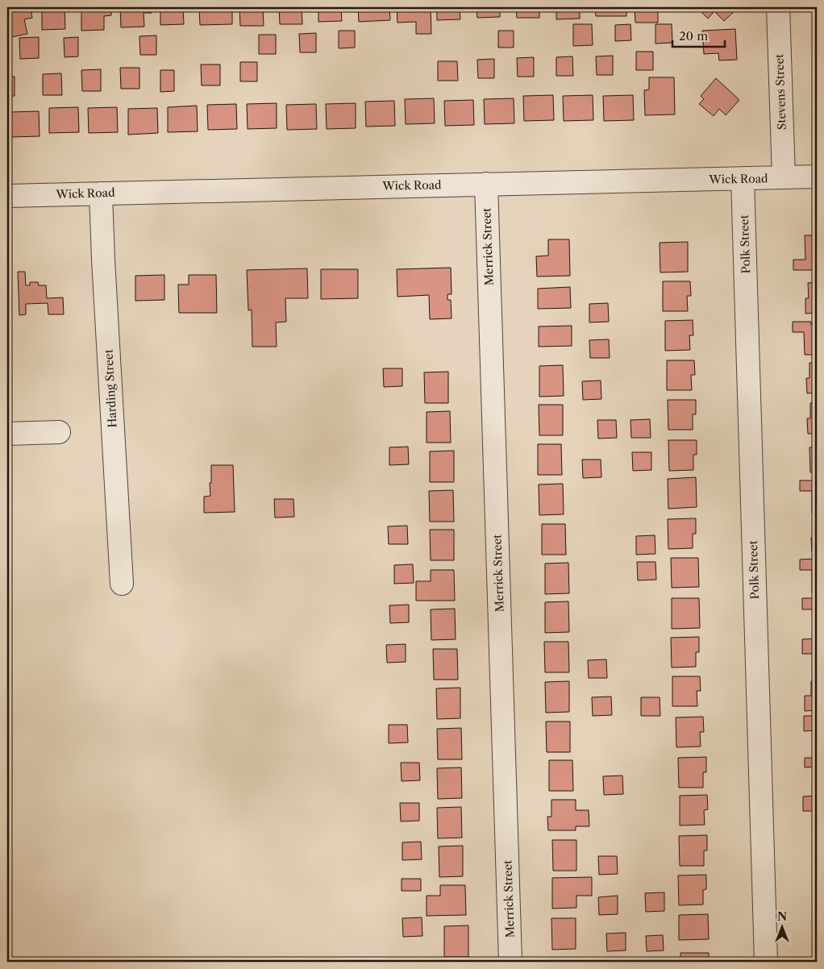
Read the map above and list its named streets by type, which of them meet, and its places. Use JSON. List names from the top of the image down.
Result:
{
  "streets": {
    "street": [
      "Stevens Street",
      "Wick Road",
      "Polk Street",
      "Merrick Street",
      "Harding Street"
    ]
  },
  "crossings": [
    ["Stevens Street", "Wick Road"],
    ["Wick Road", "Polk Street"],
    ["Wick Road", "Merrick Street"],
    ["Wick Road", "Harding Street"]
  ],
  "scale_bar": "20 m",
  "north": "top"
}
